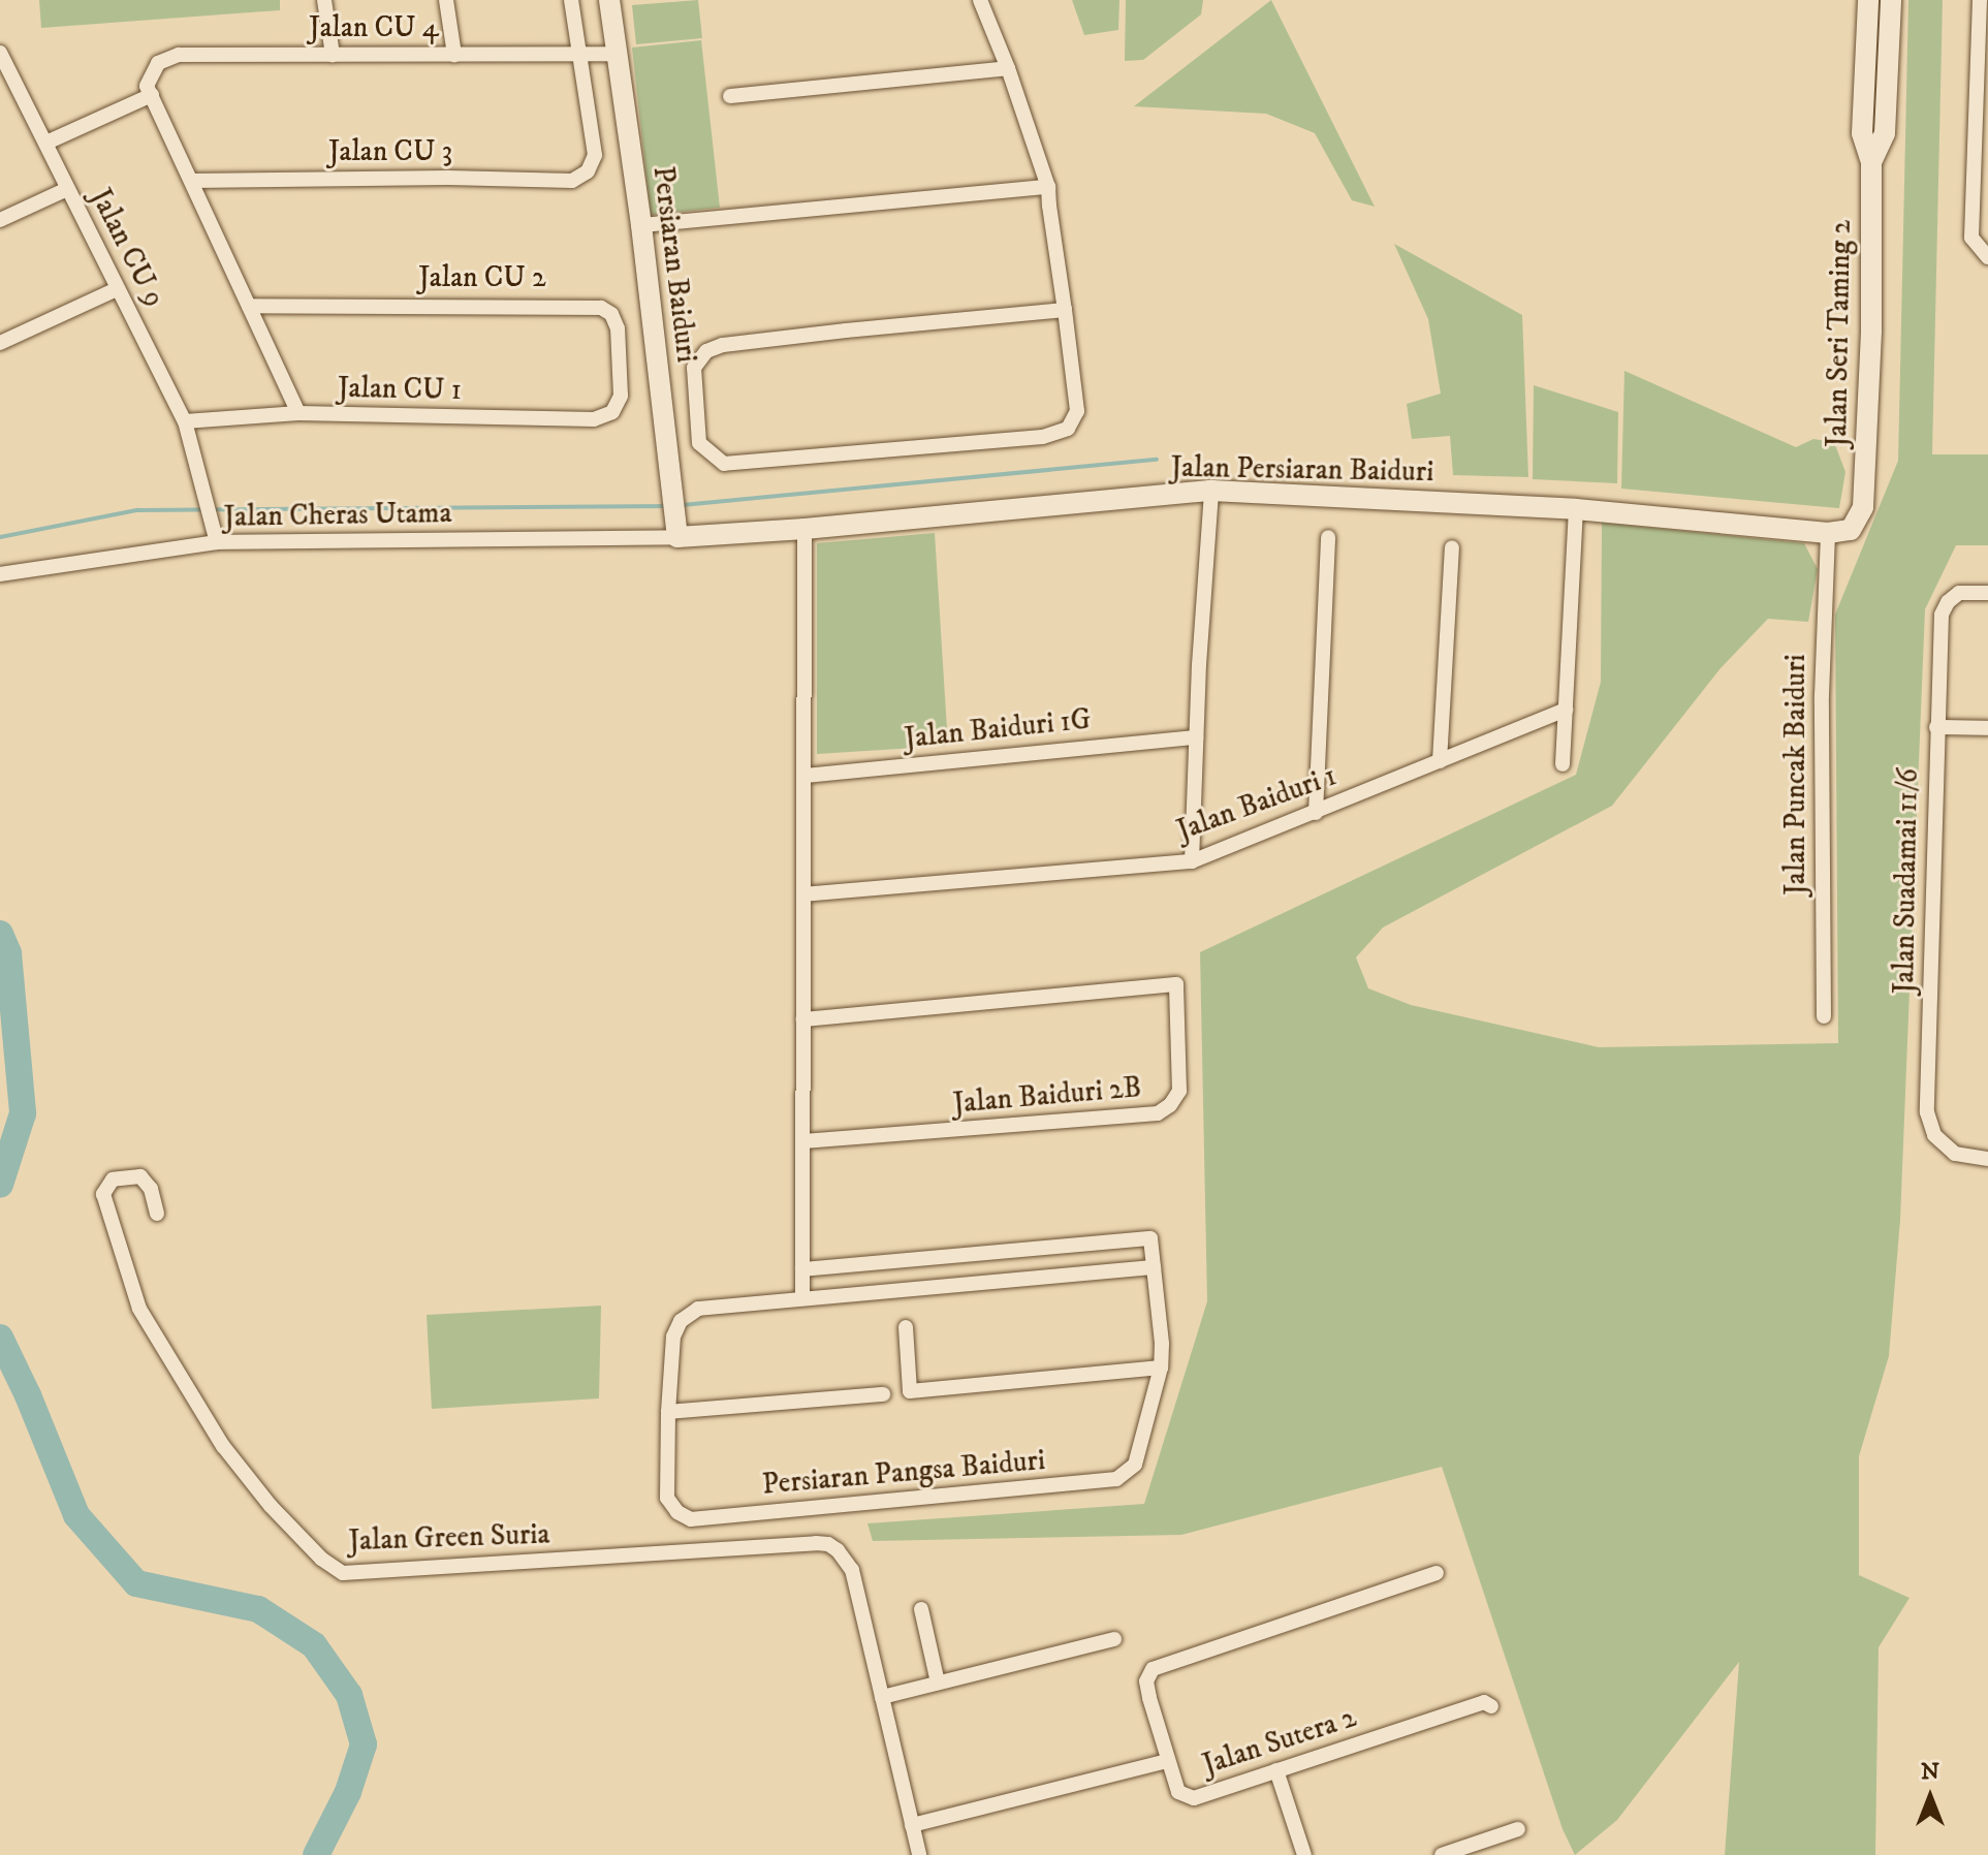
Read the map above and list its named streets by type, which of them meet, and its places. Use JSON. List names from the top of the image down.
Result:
{
  "streets": {
    "street": [
      "Jalan CU 4",
      "Jalan CU 3",
      "Jalan CU 9",
      "Persiaran Baiduri",
      "Jalan CU 2",
      "Jalan Seri Taming 2",
      "Jalan CU 1",
      "Jalan Persiaran Baiduri",
      "Jalan Cheras Utama",
      "Jalan Baiduri 1G",
      "Jalan Puncak Baiduri",
      "Jalan Baiduri 1",
      "Jalan Suadamai 11/6",
      "Jalan Baiduri 2B",
      "Persiaran Pangsa Baiduri",
      "Jalan Green Suria",
      "Jalan Sutera 2"
    ]
  },
  "crossings": [
    ["Jalan CU 4", "Jalan CU 3"],
    ["Jalan CU 4", "Persiaran Baiduri"],
    ["Jalan CU 9", "Jalan CU 1"],
    ["Jalan CU 9", "Jalan Cheras Utama"],
    ["Persiaran Baiduri", "Jalan Persiaran Baiduri"],
    ["Persiaran Baiduri", "Jalan Cheras Utama"],
    ["Jalan CU 2", "Jalan CU 1"],
    ["Jalan Seri Taming 2", "Jalan Persiaran Baiduri"],
    ["Jalan Seri Taming 2", "Jalan Puncak Baiduri"],
    ["Jalan Persiaran Baiduri", "Jalan Cheras Utama"],
    ["Jalan Persiaran Baiduri", "Jalan Puncak Baiduri"]
  ],
  "north": "top"
}
